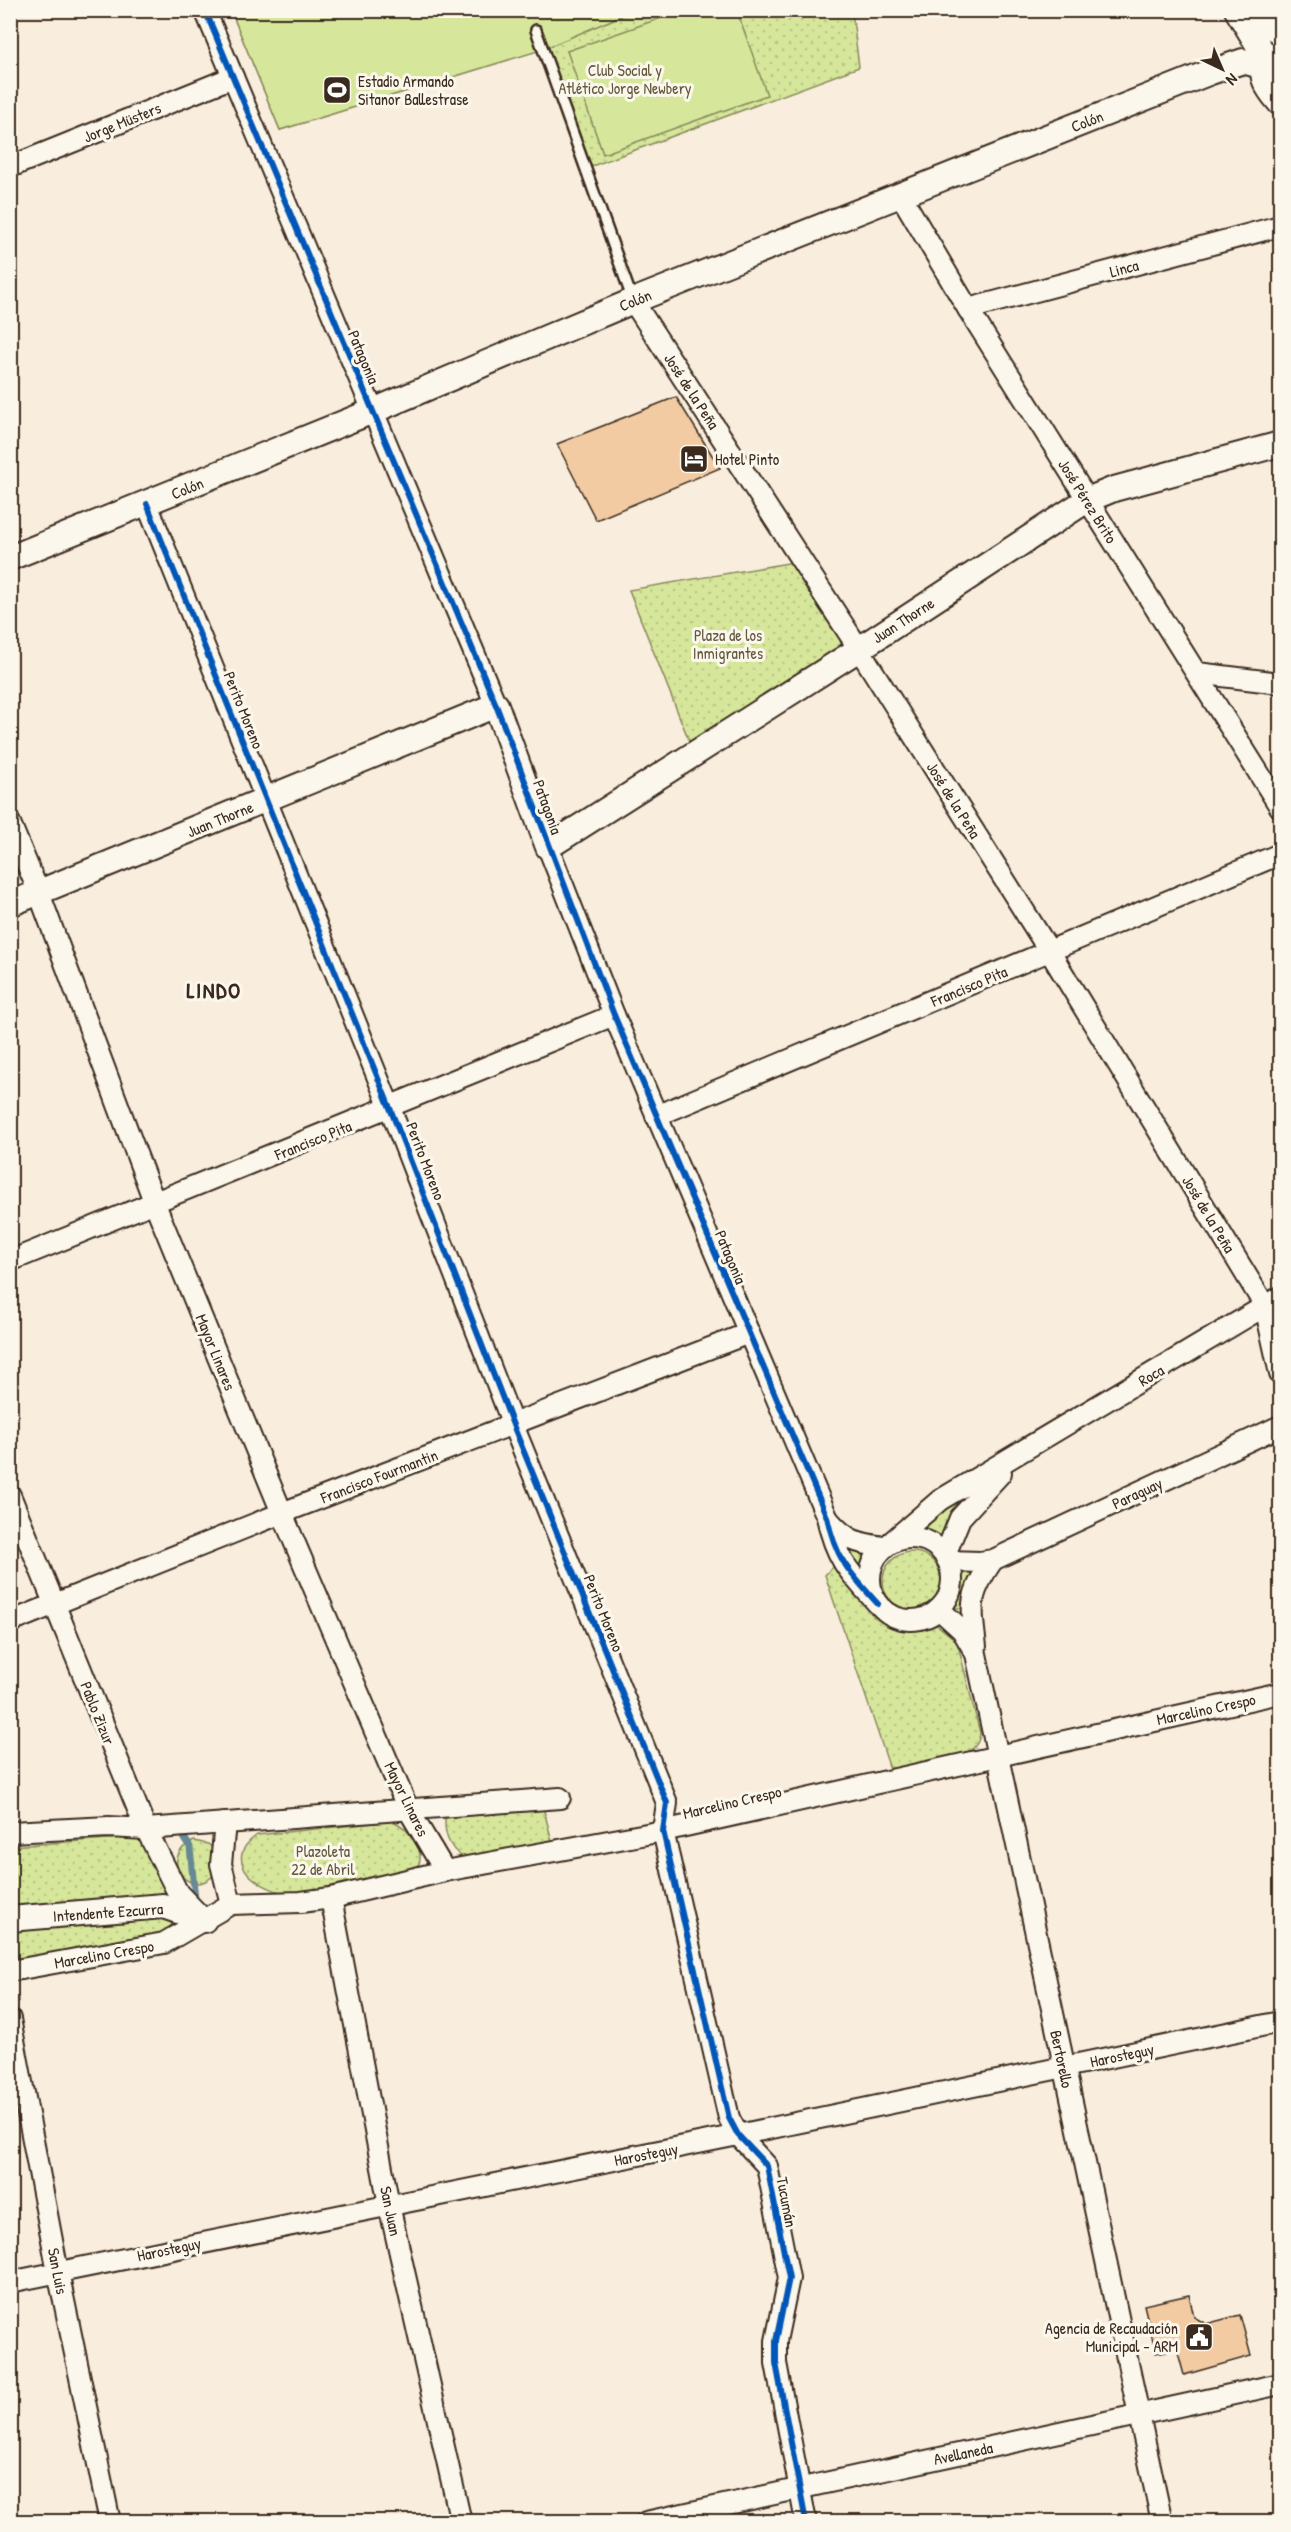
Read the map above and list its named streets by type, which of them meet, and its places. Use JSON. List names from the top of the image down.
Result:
{
  "streets": {
    "street": [
      "Colón",
      "Jorge Müsters",
      "Linca",
      "Patagonia",
      "José de la Peña",
      "José Pérez Brito",
      "Juan Thorne",
      "Perito Moreno",
      "Francisco Pita",
      "Mayor Linares",
      "Roca",
      "Francisco Fourmantin",
      "Paraguay",
      "Marcelino Crespo",
      "Pablo Zizur",
      "Intendente Ezcurra",
      "Harosteguy",
      "Bertorello",
      "Tucumán",
      "San Juan",
      "San Luis",
      "Avellaneda"
    ]
  },
  "crossings": [
    ["Colón", "Patagonia"],
    ["Colón", "José de la Peña"],
    ["Colón", "José Pérez Brito"],
    ["Colón", "Perito Moreno"],
    ["Jorge Müsters", "Patagonia"],
    ["Linca", "José Pérez Brito"],
    ["Patagonia", "Juan Thorne"],
    ["Patagonia", "Francisco Pita"],
    ["Patagonia", "Francisco Fourmantin"],
    ["Patagonia", "Paraguay"],
    ["Patagonia", "Bertorello"],
    ["José de la Peña", "Juan Thorne"],
    ["José de la Peña", "Francisco Pita"],
    ["José de la Peña", "Roca"],
    ["José Pérez Brito", "Juan Thorne"],
    ["Juan Thorne", "Perito Moreno"],
    ["Juan Thorne", "Mayor Linares"],
    ["Perito Moreno", "Francisco Pita"],
    ["Perito Moreno", "Francisco Fourmantin"],
    ["Perito Moreno", "Marcelino Crespo"],
    ["Perito Moreno", "Tucumán"],
    ["Francisco Pita", "Mayor Linares"],
    ["Mayor Linares", "Francisco Fourmantin"],
    ["Mayor Linares", "Marcelino Crespo"],
    ["Francisco Fourmantin", "Pablo Zizur"],
    ["Paraguay", "Bertorello"],
    ["Marcelino Crespo", "Pablo Zizur"],
    ["Marcelino Crespo", "Intendente Ezcurra"],
    ["Marcelino Crespo", "Bertorello"],
    ["Marcelino Crespo", "Tucumán"],
    ["Marcelino Crespo", "San Juan"],
    ["Pablo Zizur", "Intendente Ezcurra"],
    ["Harosteguy", "Bertorello"],
    ["Harosteguy", "Tucumán"],
    ["Harosteguy", "San Juan"],
    ["Harosteguy", "San Luis"],
    ["Bertorello", "Avellaneda"],
    ["Tucumán", "Avellaneda"]
  ],
  "districts": ["LINDO"],
  "parks": ["Club Social y Atlético Jorge Newbery", "Plaza de los Inmigrantes", "Plazoleta 22 de Abril"],
  "places": {
    "sports": ["Estadio Armando Sitanor Ballestrase"],
    "hotel": ["Hotel Pinto"],
    "public building": ["Agencia de Recaudación Municipal - ARM"]
  },
  "north": "bottom right"
}
